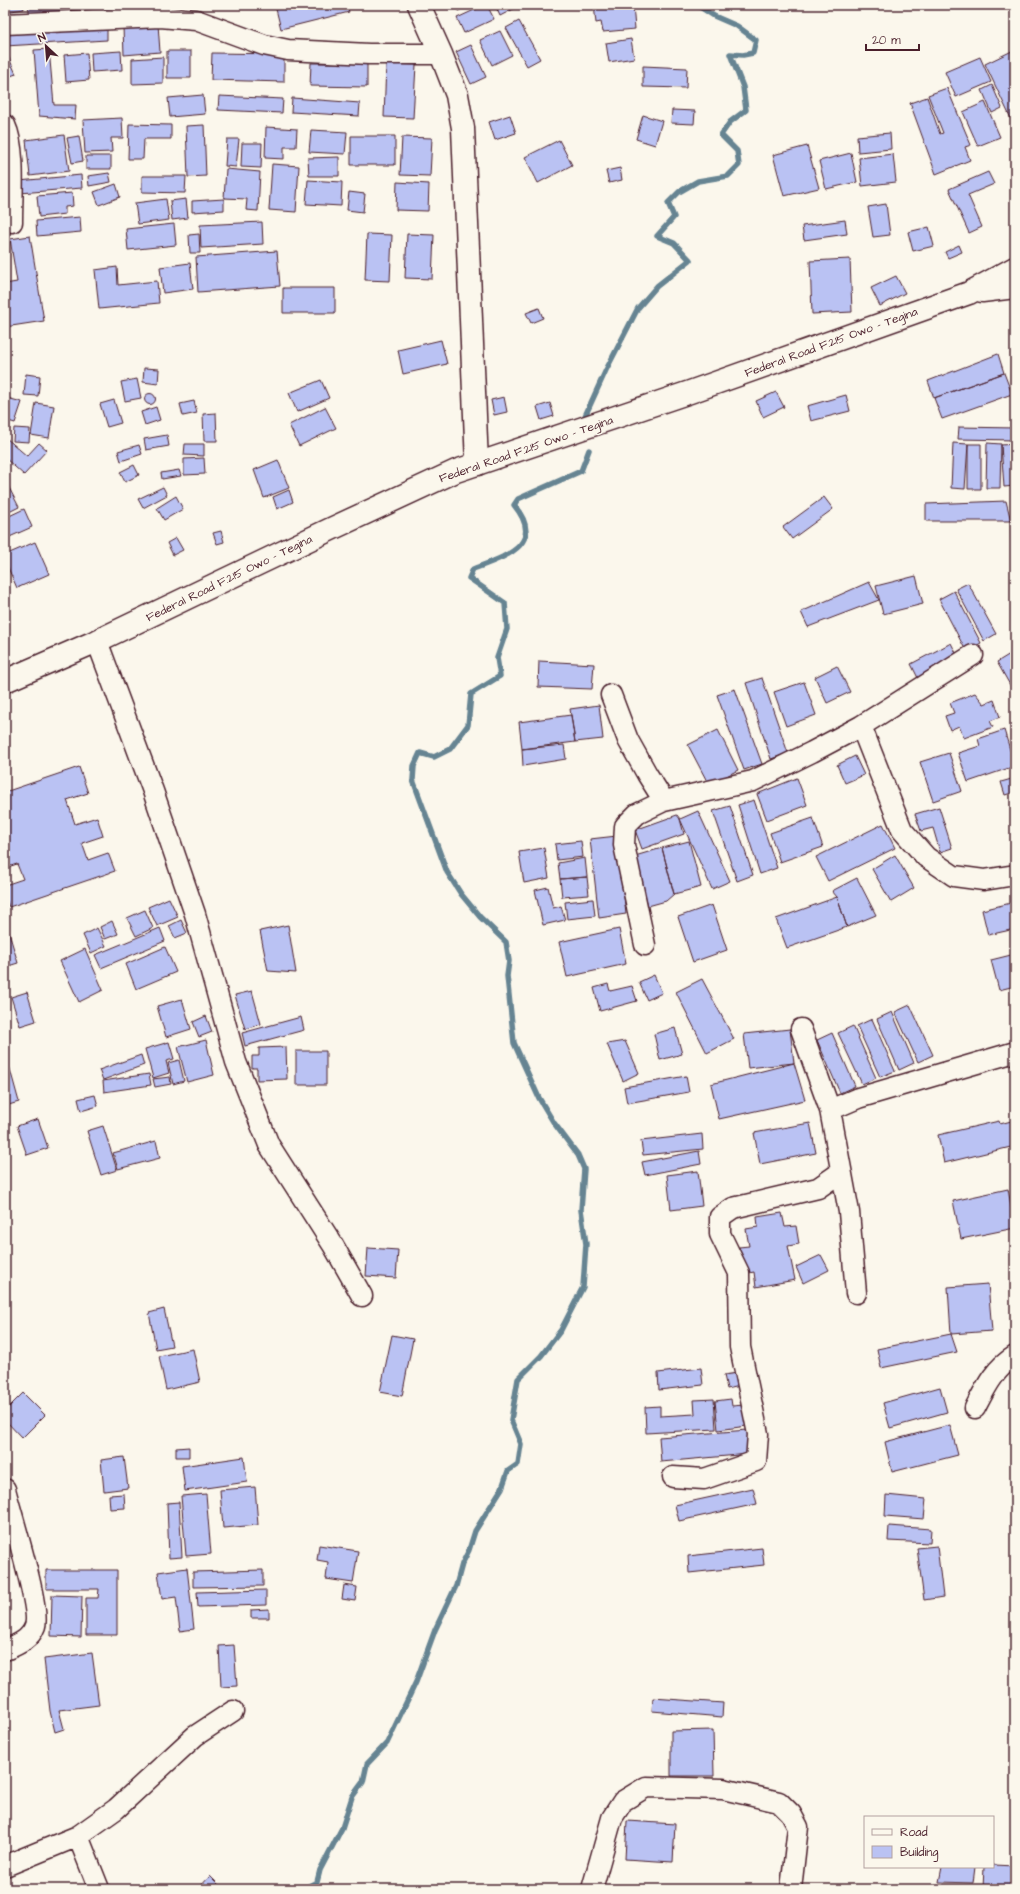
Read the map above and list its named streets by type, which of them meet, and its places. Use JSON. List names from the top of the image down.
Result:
{
  "streets": {
    "main road": ["Federal Road F.215 Owo - Tegina"]
  },
  "legend": ["Road", "Building"],
  "scale_bar": "20 m",
  "north": "top left"
}
